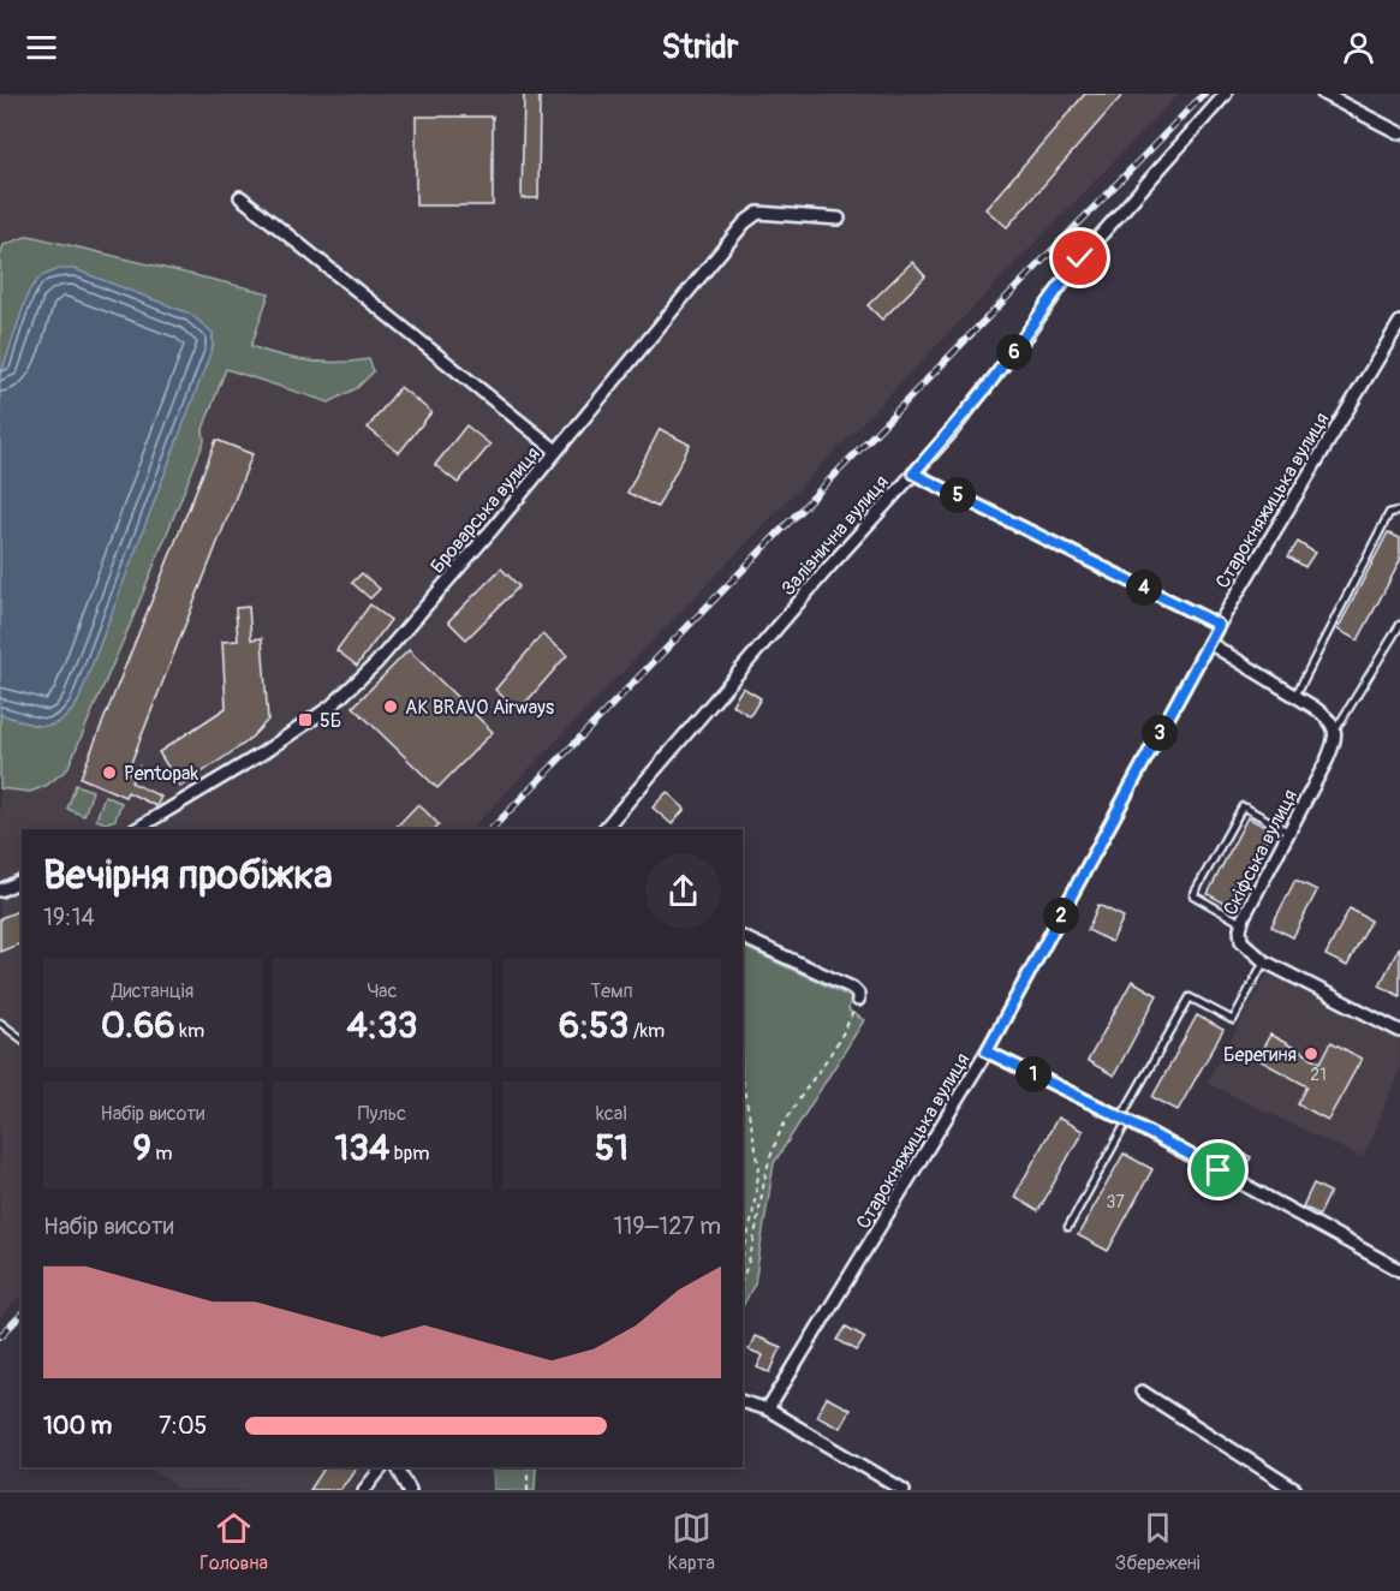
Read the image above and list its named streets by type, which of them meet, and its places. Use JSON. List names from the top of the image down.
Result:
{
  "streets": {
    "street": [
      "Старокняжицька вулиця",
      "Броварська вулиця",
      "Залізнична вулиця",
      "Скіфська вулиця"
    ]
  },
  "places": {
    "other": ["АК BRAVO Airways", "Pentopak", "Берегиня"],
    "transit": ["5Б"]
  },
  "house_numbers": ["21", "37"],
  "page": {
    "header": "Stridr",
    "pins": [
      "6",
      "5",
      "4",
      "3",
      "2",
      "1"
    ],
    "heading": ["Вечірня пробіжка", "19:14"],
    "stats": [
      ["Дистанція", "0.66 km"],
      ["Час", "4:33"],
      ["Темп", "6:53 /km"],
      ["Набір висоти", "9 m"],
      ["Пульс", "134 bpm"],
      ["kcal", "51"]
    ],
    "chart": ["Набір висоти", "119–127 m"],
    "list": [
      {
        "name": "100 m",
        "note": "7:05"
      }
    ],
    "tabs": ["Головна", "Карта", "Збережені"]
  }
}
